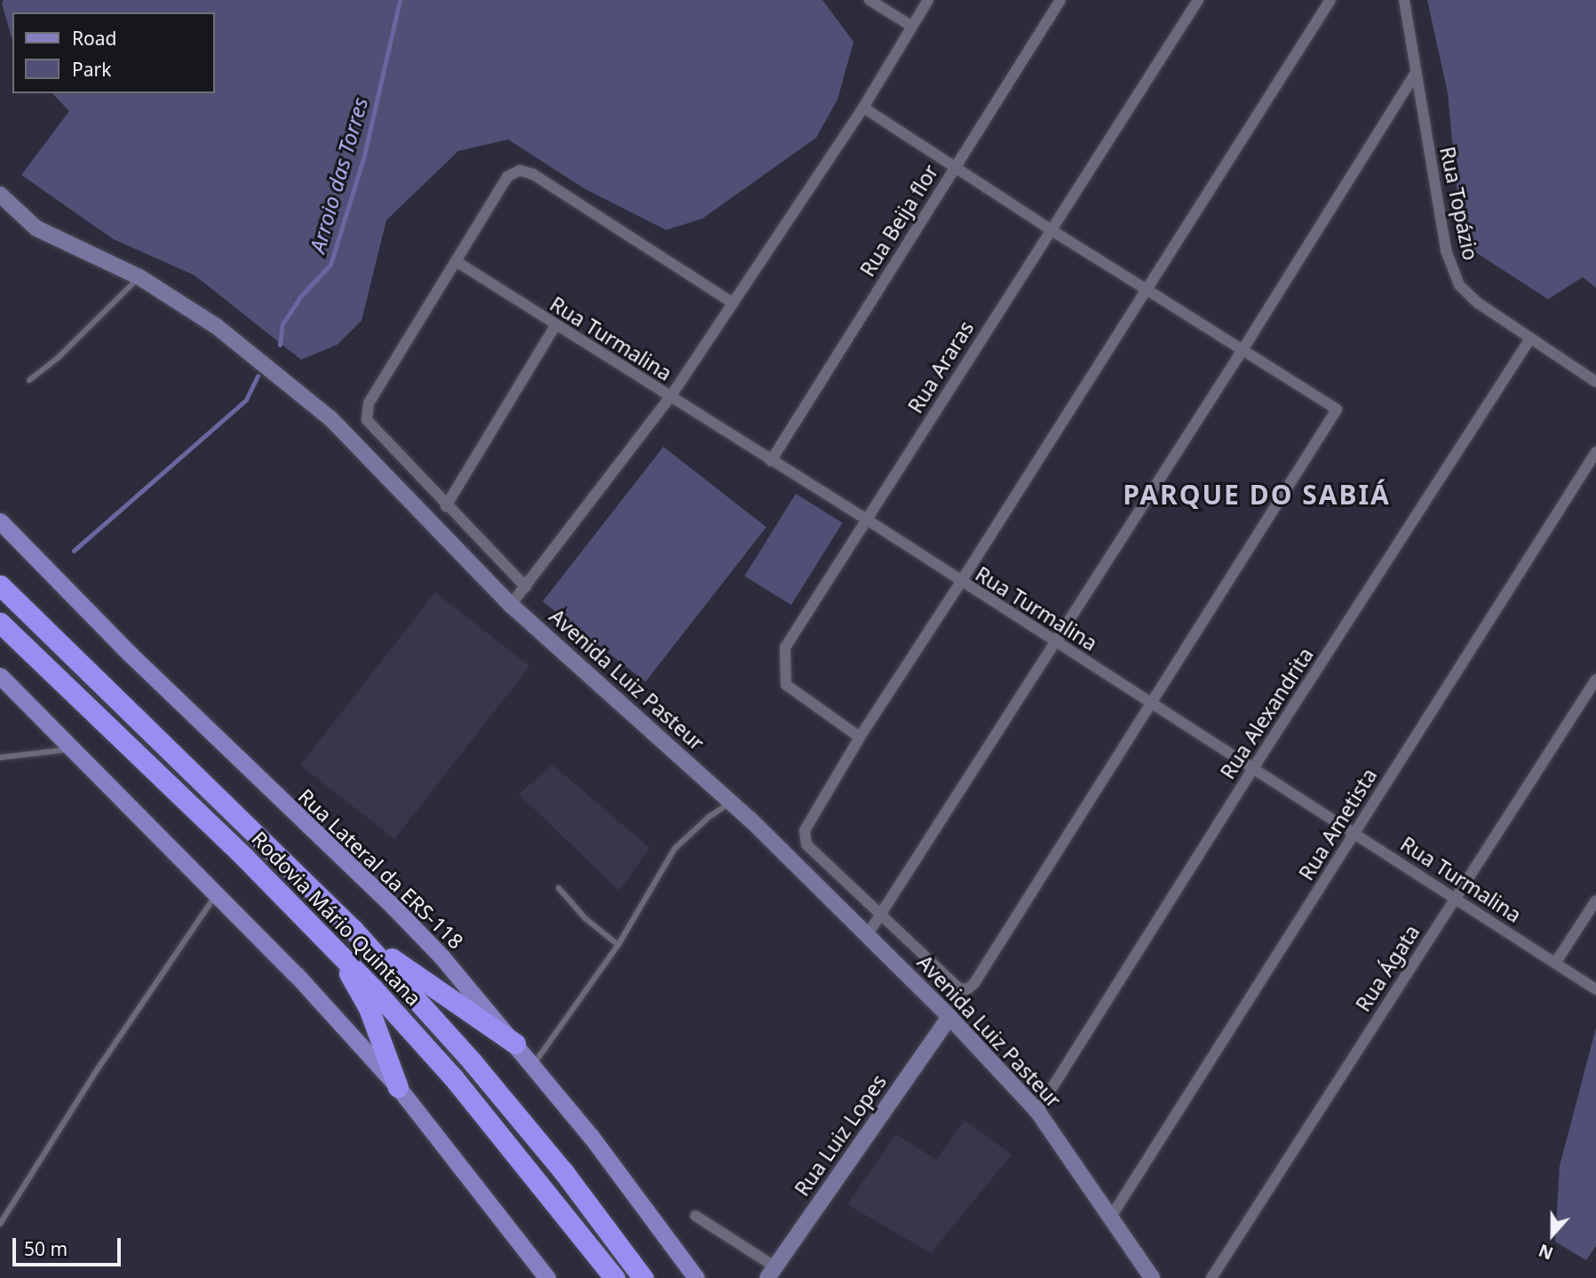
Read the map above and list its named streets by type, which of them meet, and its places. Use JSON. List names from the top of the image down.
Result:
{
  "streets": {
    "highway": ["Rodovia Mário Quintana"],
    "main road": ["Avenida Luiz Pasteur", "Rua Lateral da ERS-118", "Rua Luiz Lopes"],
    "street": [
      "Rua Topázio",
      "Rua Beija flor",
      "Rua Turmalina",
      "Rua Araras",
      "Rua Alexandrita",
      "Rua Ametista",
      "Rua Ágata"
    ]
  },
  "crossings": [
    ["Rua Topázio", "Rua Alexandrita"],
    ["Rua Beija flor", "Rua Turmalina"],
    ["Rua Turmalina", "Rua Araras"],
    ["Rua Turmalina", "Rua Alexandrita"],
    ["Rua Turmalina", "Rua Ametista"],
    ["Rua Turmalina", "Rua Ágata"],
    ["Avenida Luiz Pasteur", "Rua Alexandrita"],
    ["Avenida Luiz Pasteur", "Rua Ametista"],
    ["Avenida Luiz Pasteur", "Rua Luiz Lopes"]
  ],
  "districts": ["PARQUE DO SABIÁ"],
  "water": ["Arroio das Torres"],
  "legend": ["Road", "Park"],
  "scale_bar": "50 m",
  "north": "bottom"
}
